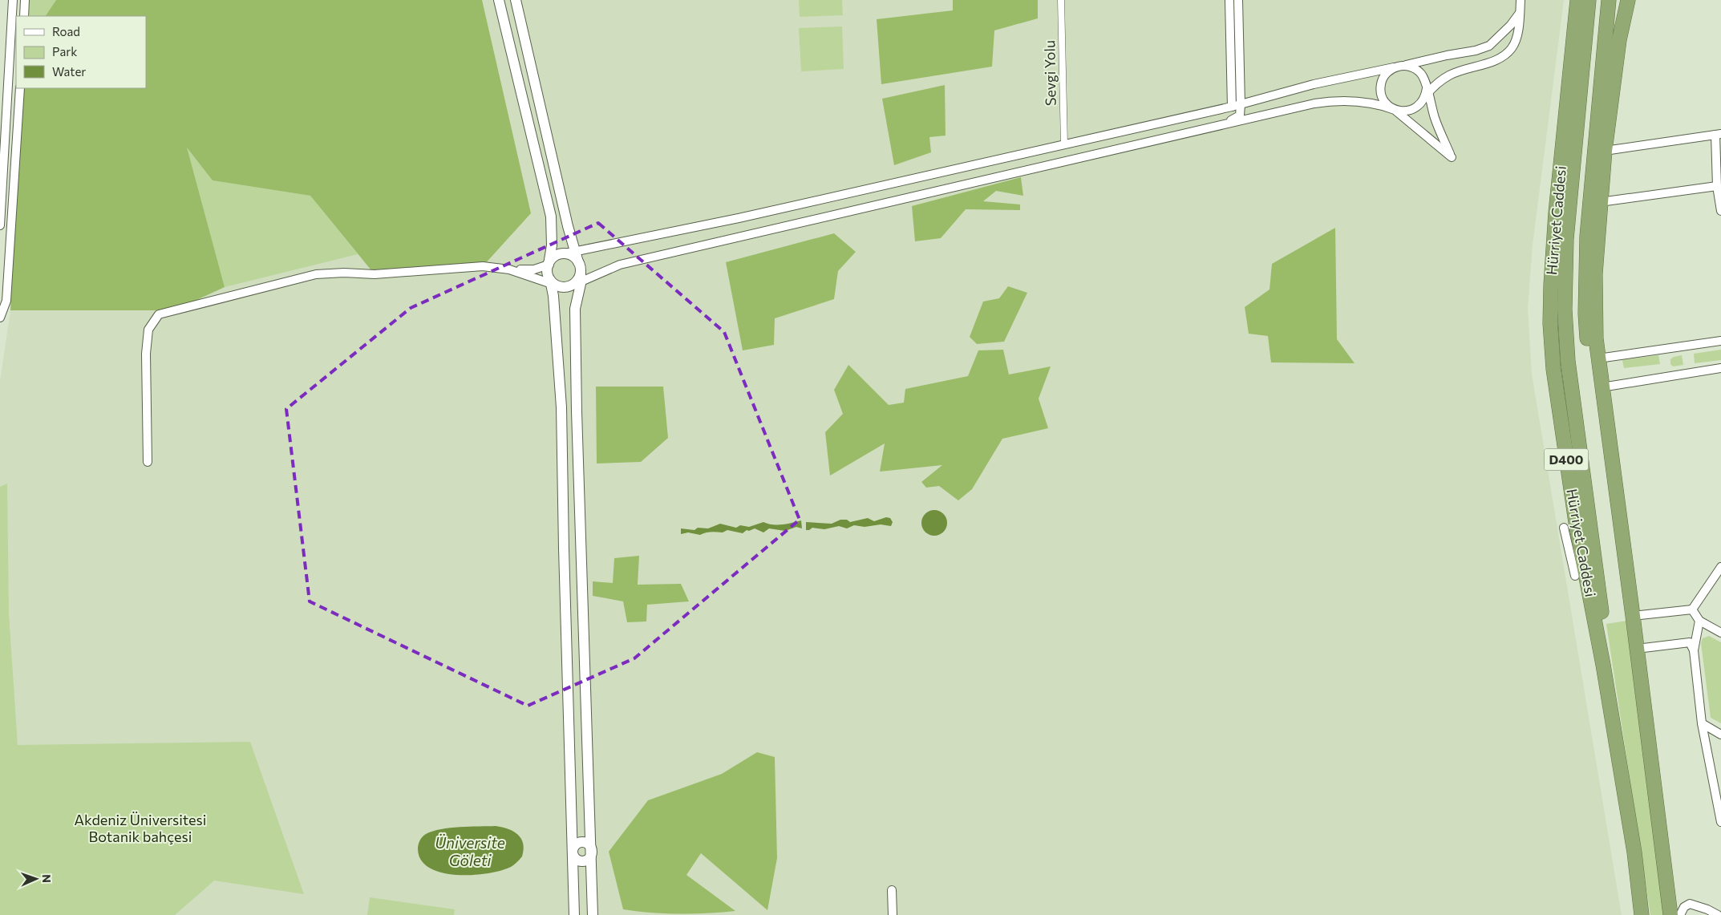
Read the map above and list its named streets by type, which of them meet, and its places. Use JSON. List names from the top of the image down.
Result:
{
  "streets": {
    "highway": ["Hürriyet Caddesi", "D400"],
    "street": ["Sevgi Yolu"]
  },
  "water": ["Üniversite Göleti"],
  "parks": ["Akdeniz Üniversitesi Botanik bahçesi"],
  "legend": ["Road", "Park", "Water"],
  "north": "right"
}
